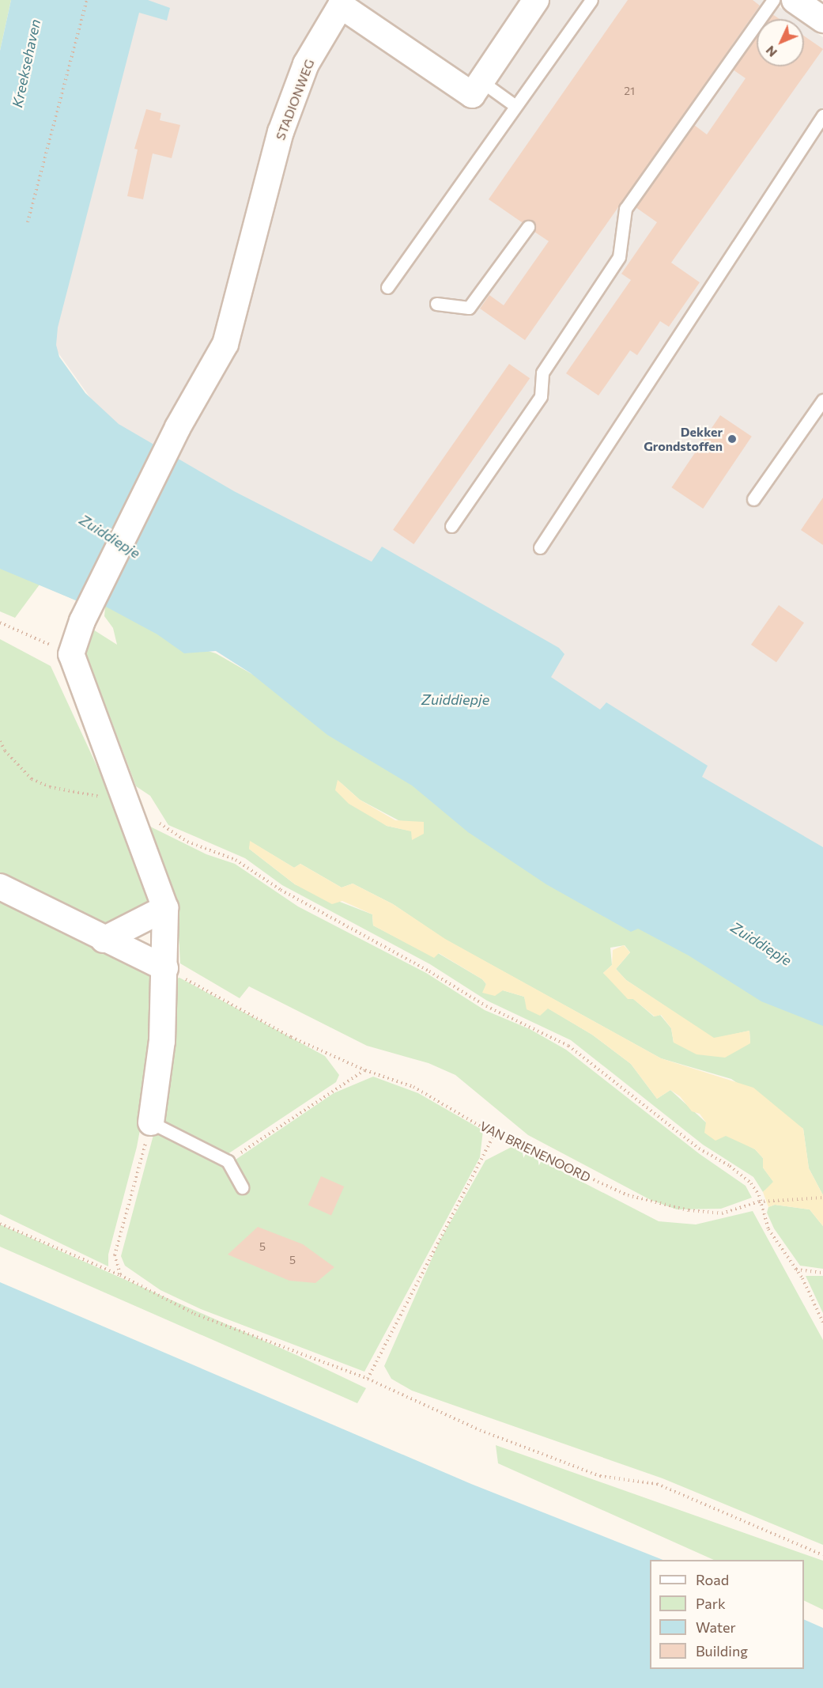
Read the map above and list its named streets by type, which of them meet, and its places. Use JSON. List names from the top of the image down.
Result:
{
  "streets": {
    "street": ["STADIONWEG"],
    "path": ["VAN BRIENENOORD"]
  },
  "water": ["Kreeksehaven", "Zuiddiepje"],
  "places": ["Dekker Grondstoffen"],
  "house_numbers": ["21", "5", "5"],
  "legend": [
    "Road",
    "Park",
    "Water",
    "Building"
  ],
  "north": "bottom left"
}
